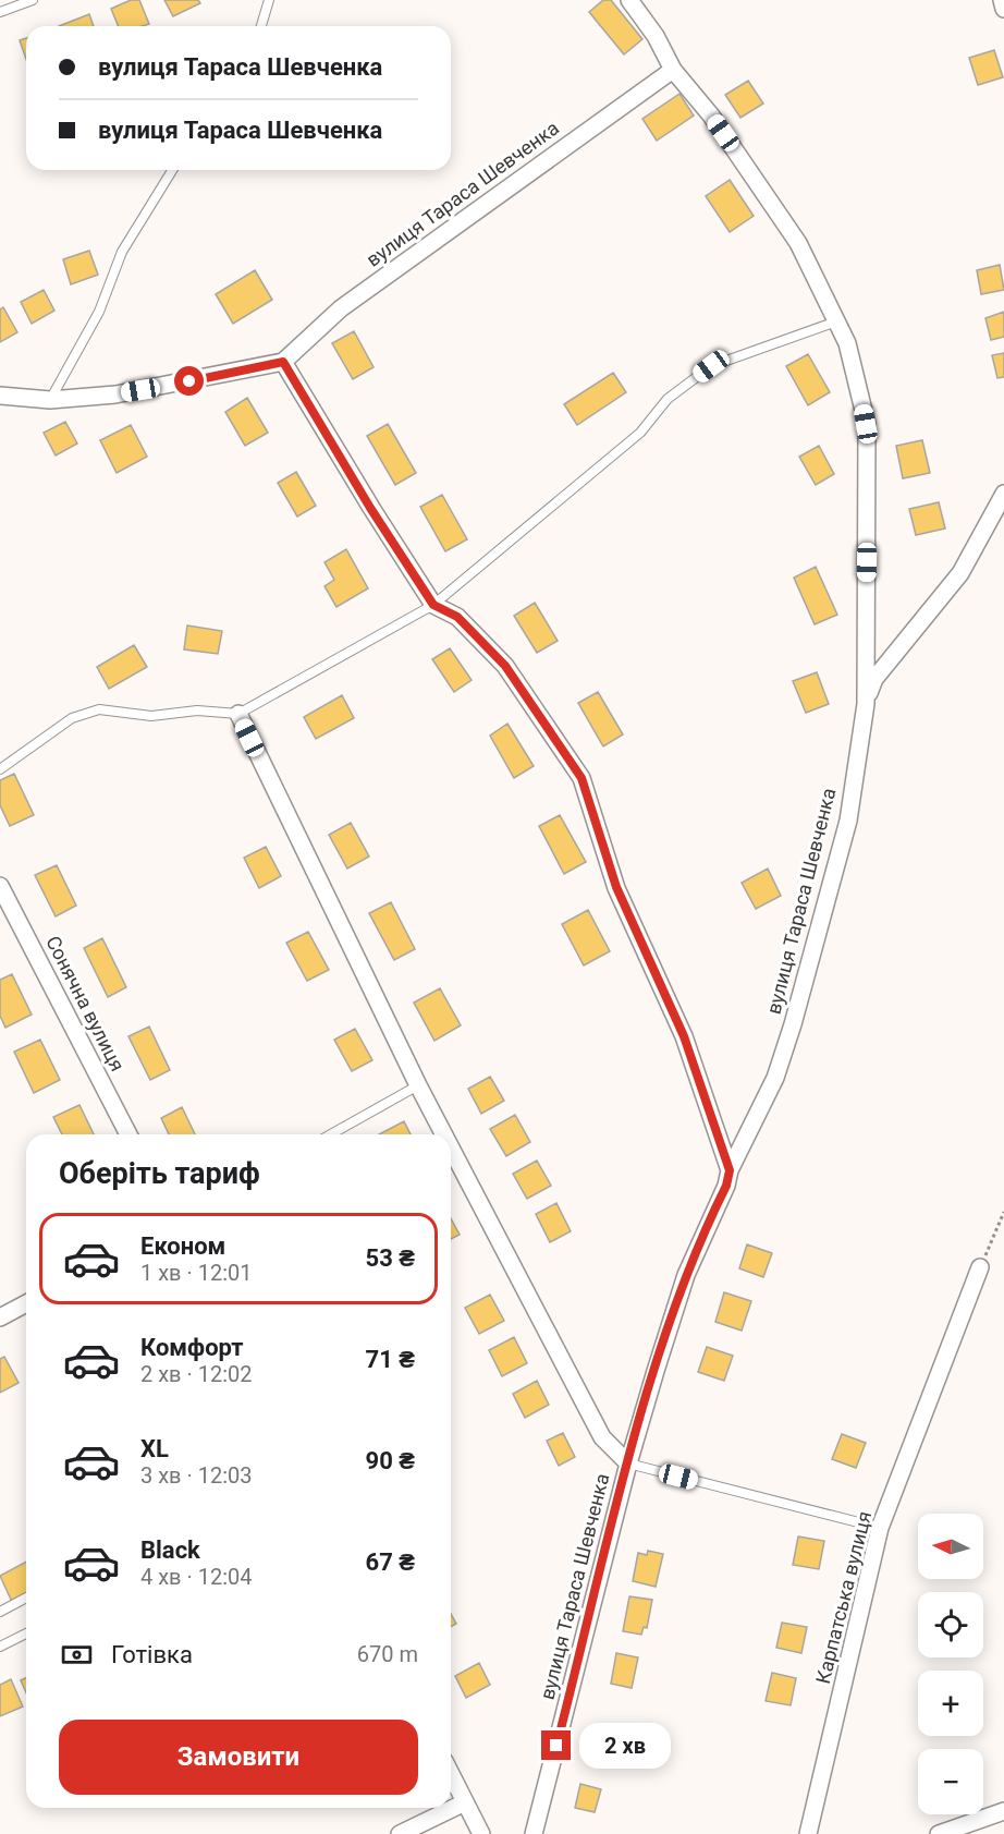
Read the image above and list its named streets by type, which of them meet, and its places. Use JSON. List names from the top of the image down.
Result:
{
  "streets": {
    "street": ["вулиця Тараса Шевченка", "Сонячна вулиця", "Карпатська вулиця"]
  },
  "north": "left",
  "page": {
    "banner": ["вулиця Тараса Шевченка", "вулиця Тараса Шевченка"],
    "heading": "Оберіть тариф",
    "list": [
      {
        "name": "Економ",
        "note": "1 хв · 12:01",
        "value": "53 ₴"
      },
      {
        "name": "Комфорт",
        "note": "2 хв · 12:02",
        "value": "71 ₴"
      },
      {
        "name": "XL",
        "note": "3 хв · 12:03",
        "value": "90 ₴"
      },
      {
        "name": "Black",
        "note": "4 хв · 12:04",
        "value": "67 ₴"
      }
    ],
    "map_buttons": ["+", "−"],
    "pay": ["Готівка", "670 m"],
    "buttons": "Замовити",
    "bubble": "2 хв"
  }
}
